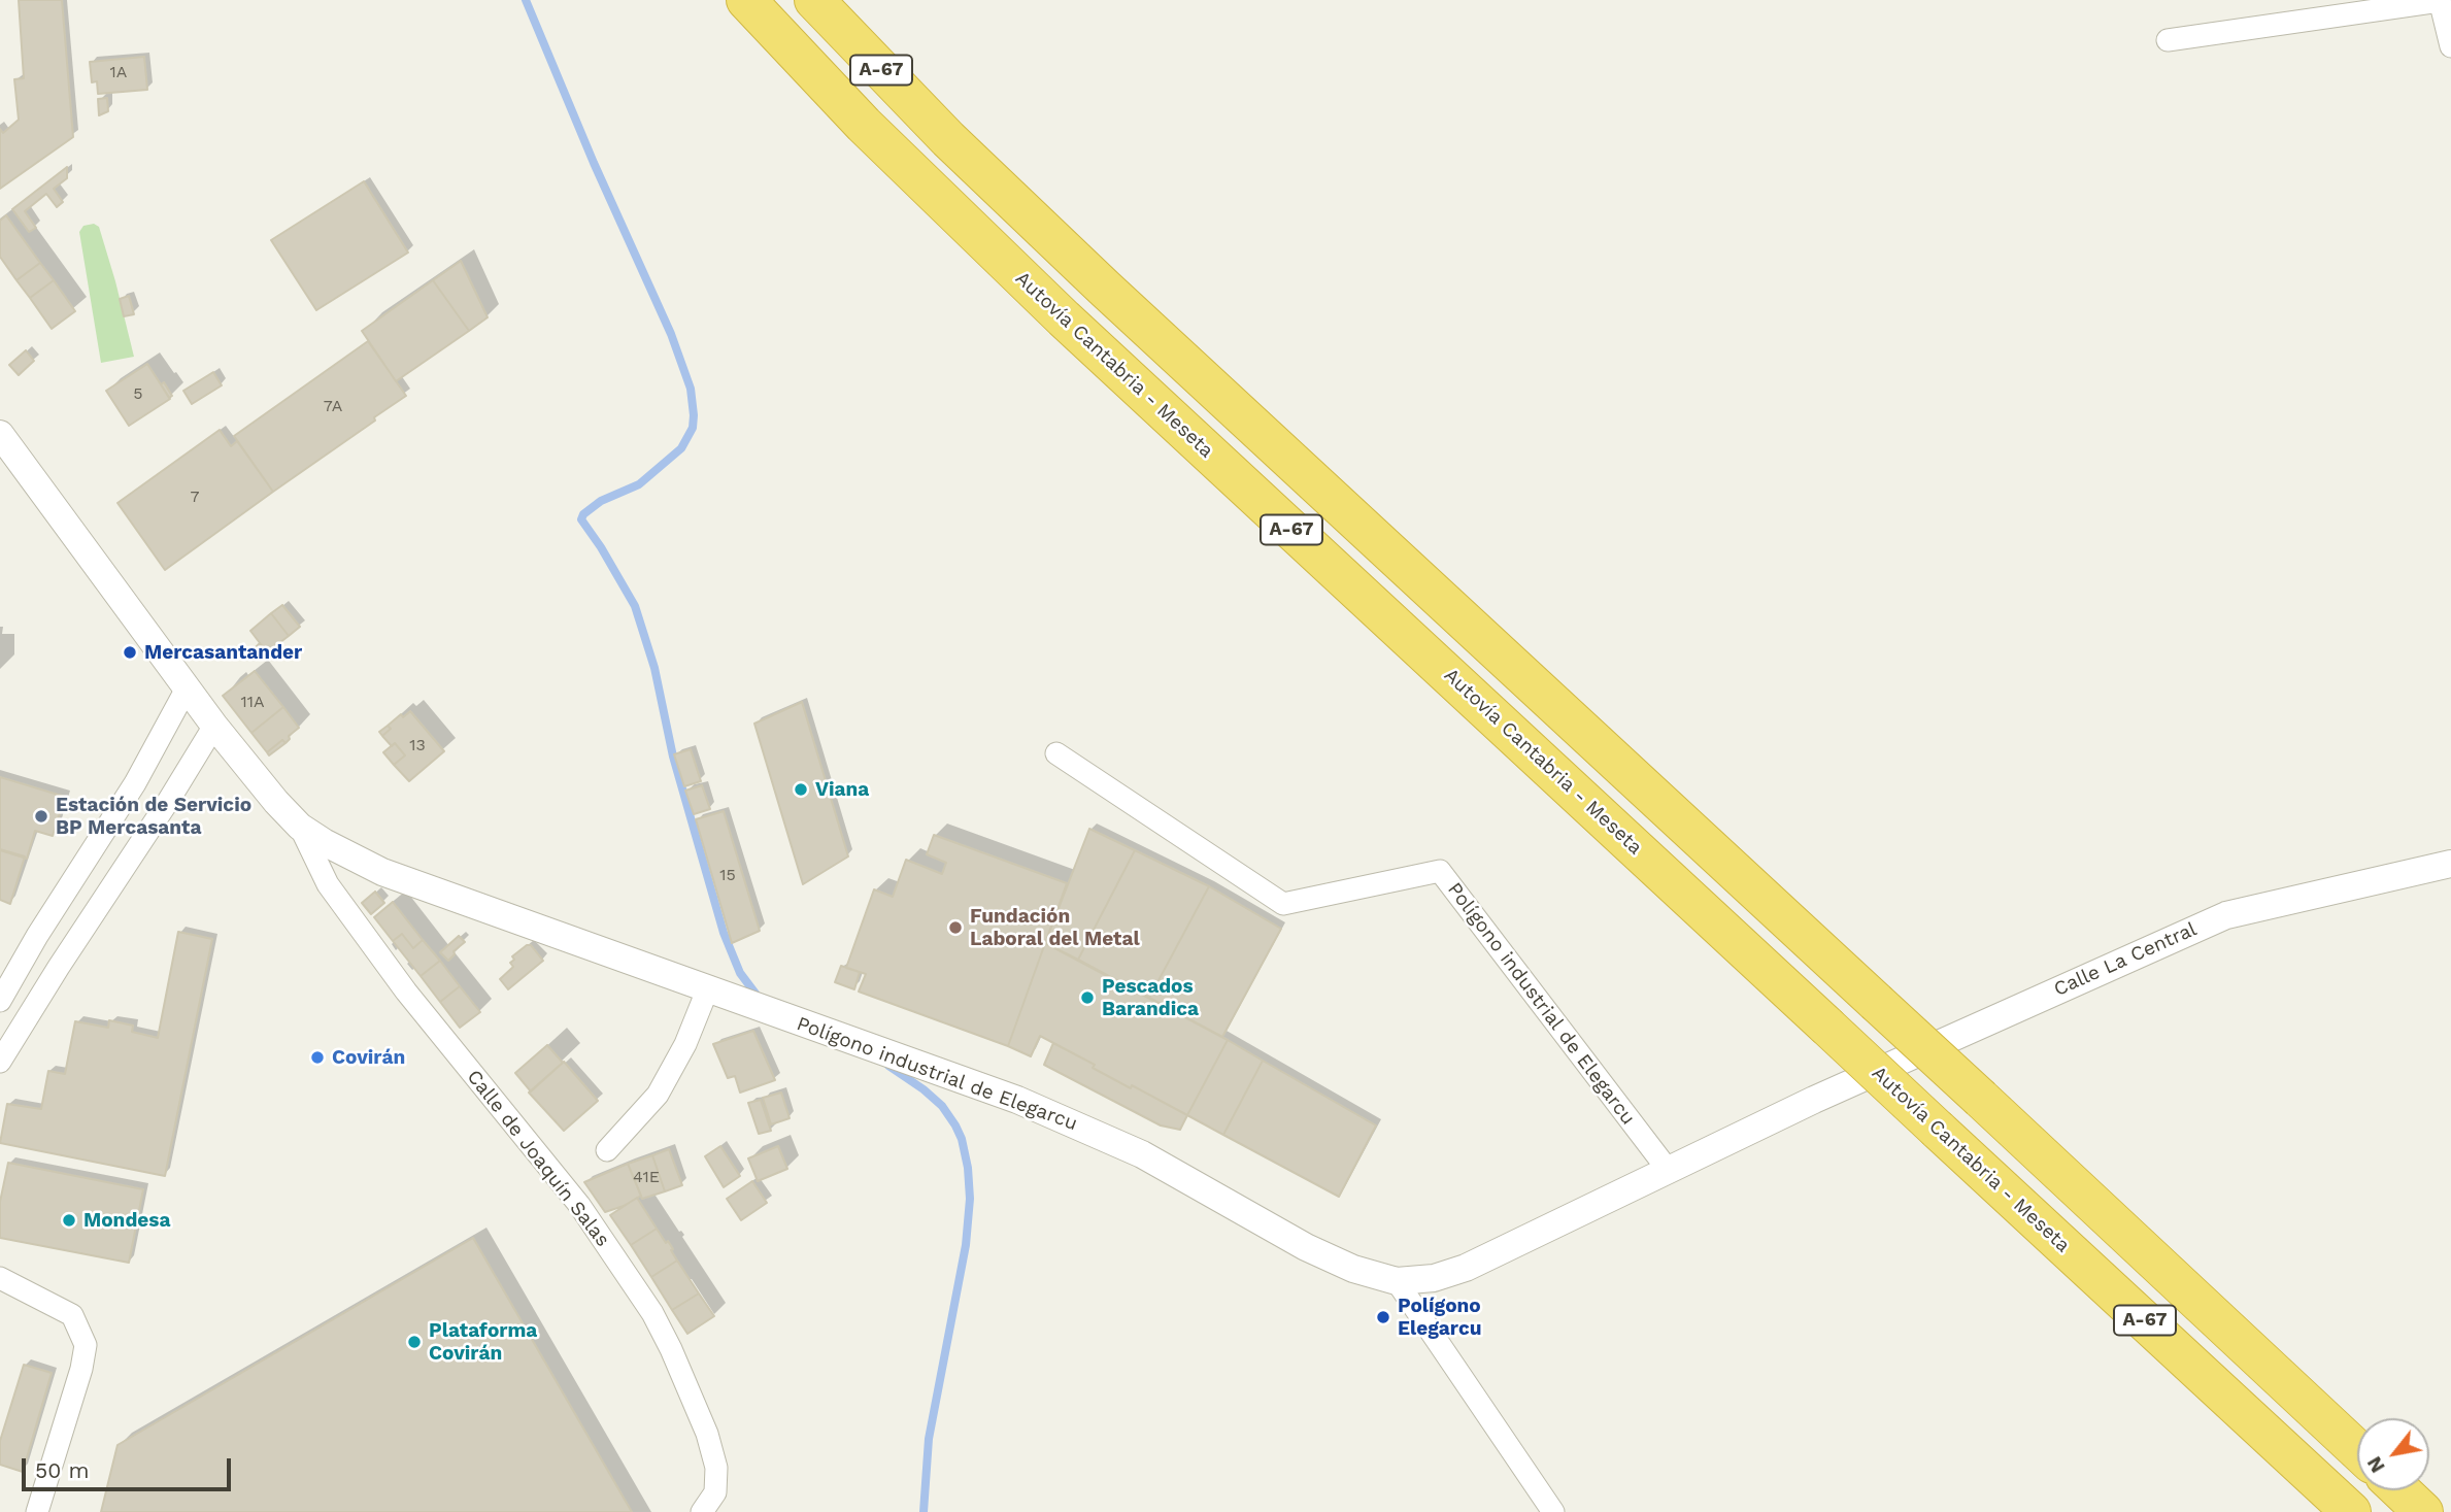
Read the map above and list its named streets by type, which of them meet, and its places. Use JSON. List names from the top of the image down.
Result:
{
  "streets": {
    "highway": ["A-67", "Autovía Cantabria - Meseta"],
    "street": ["Calle La Central", "Polígono industrial de Elegarcu", "Calle de Joaquín Salas"]
  },
  "crossings": [
    ["Calle La Central", "Polígono industrial de Elegarcu"],
    ["Polígono industrial de Elegarcu", "Calle de Joaquín Salas"]
  ],
  "places": [
    "Mercasantander",
    "Viana",
    "Estación de Servicio BP Mercasanta",
    "Fundación Laboral del Metal",
    "Pescados Barandica",
    "Covirán",
    "Mondesa",
    "Polígono Elegarcu",
    "Plataforma Covirán"
  ],
  "house_numbers": [
    "1A",
    "5",
    "7A",
    "7",
    "11A",
    "13",
    "15",
    "41E"
  ],
  "scale_bar": "50 m",
  "north": "bottom left"
}
